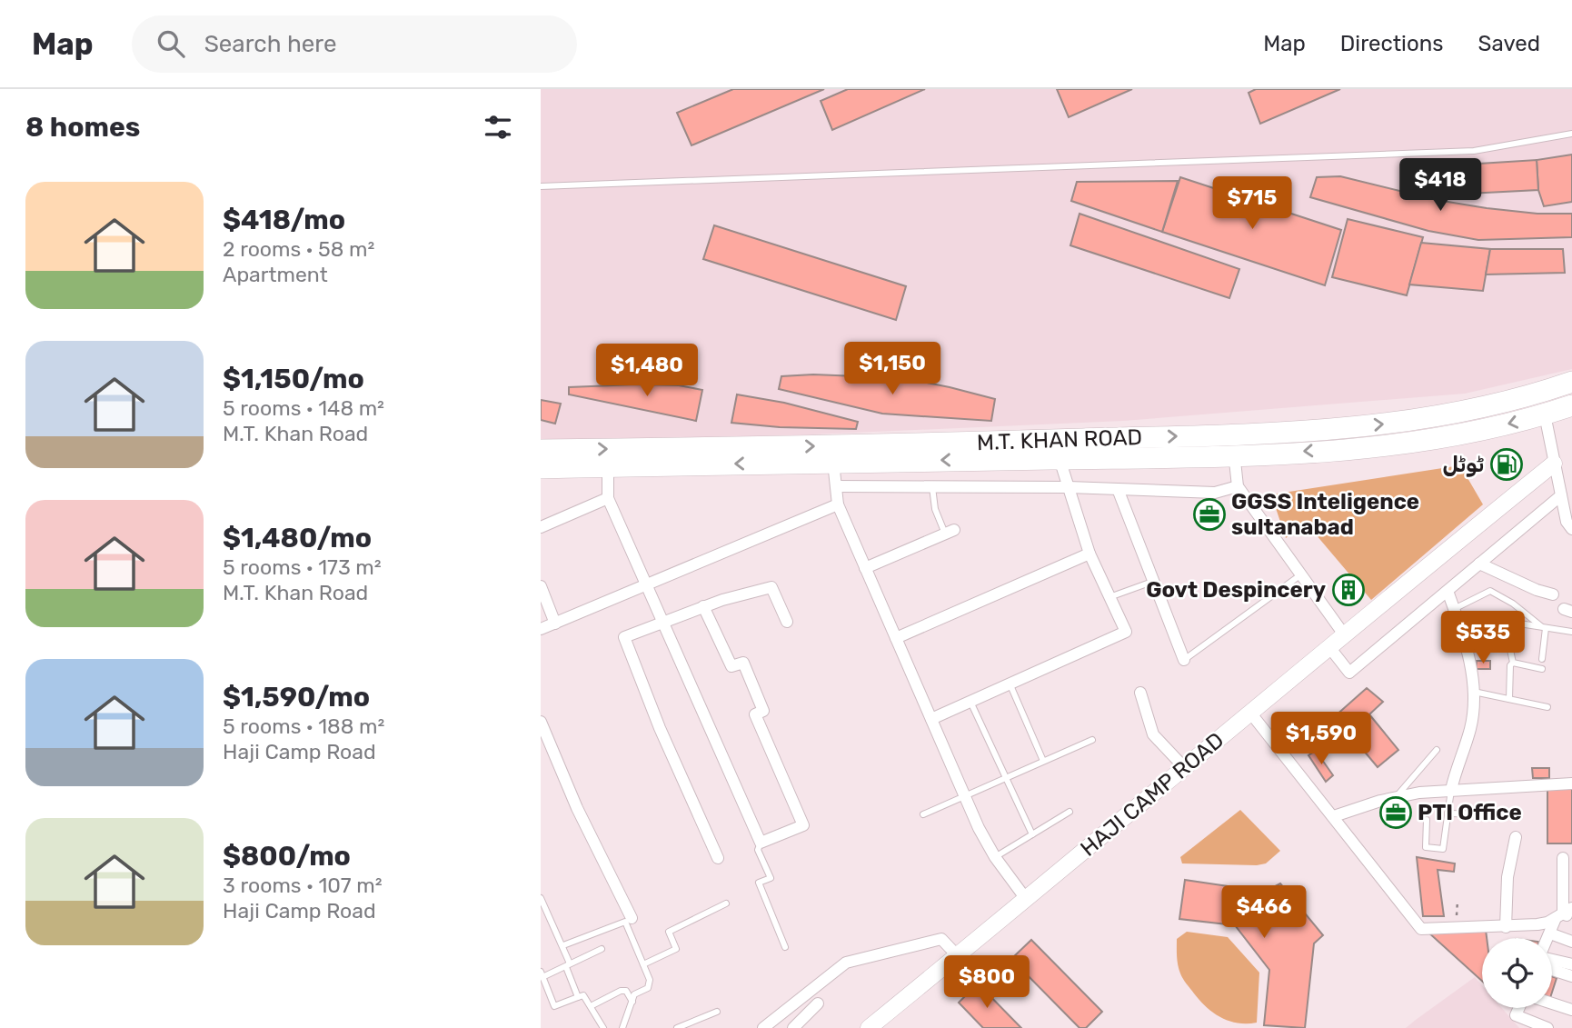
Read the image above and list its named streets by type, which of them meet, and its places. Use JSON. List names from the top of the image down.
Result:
{
  "streets": {
    "highway": ["M.T. KHAN ROAD"],
    "street": ["HAJI CAMP ROAD"]
  },
  "places": {
    "fuel station": ["ٹوٹل"],
    "office": ["GGSS Inteligence sultanabad", "PTI Office"],
    "building": ["Govt Despincery"]
  },
  "page": {
    "header": "Map",
    "search": "Search here",
    "nav": ["Map", "Directions", "Saved"],
    "heading": "8 homes",
    "price": [
      "$418",
      "$715",
      "$1,150",
      "$1,480",
      "$535",
      "$1,590",
      "$466",
      "$800"
    ],
    "list": [
      {
        "name": "$418/mo",
        "note": "2 rooms · 58 m² · Apartment"
      },
      {
        "name": "$1,150/mo",
        "note": "5 rooms · 148 m² · M.T. Khan Road"
      },
      {
        "name": "$1,480/mo",
        "note": "5 rooms · 173 m² · M.T. Khan Road"
      },
      {
        "name": "$1,590/mo",
        "note": "5 rooms · 188 m² · Haji Camp Road"
      },
      {
        "name": "$800/mo",
        "note": "3 rooms · 107 m² · Haji Camp Road"
      }
    ]
  }
}
